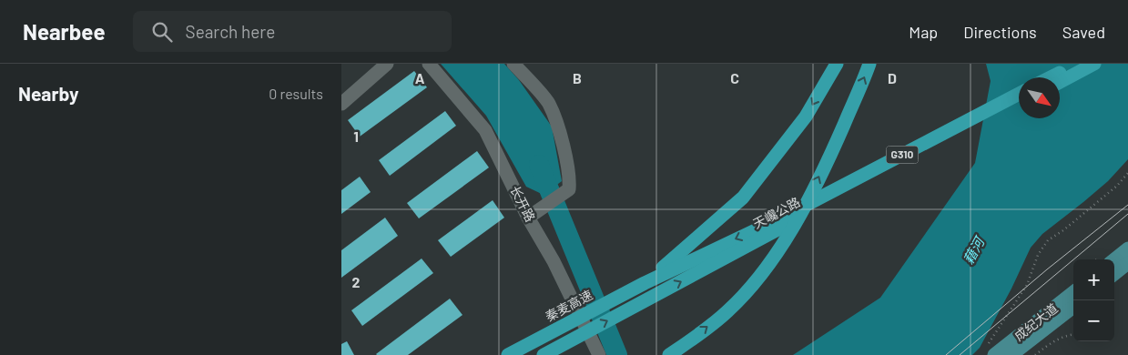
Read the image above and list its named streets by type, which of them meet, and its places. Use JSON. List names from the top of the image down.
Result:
{
  "streets": {
    "highway": ["G310", "天巉公路", "秦麦高速"],
    "main road": ["成纪大道"],
    "street": ["长开路"]
  },
  "crossings": [
    ["天巉公路", "秦麦高速"]
  ],
  "water": ["藉河"],
  "north": "bottom right",
  "page": {
    "header": "Nearbee",
    "search": "Search here",
    "nav": ["Map", "Directions", "Saved"],
    "heading": ["Nearby", "0 results"],
    "map_buttons": ["+", "−"]
  },
  "grid": {
    "columns": [
      "A",
      "B",
      "C",
      "D"
    ],
    "rows": ["1", "2"]
  }
}
